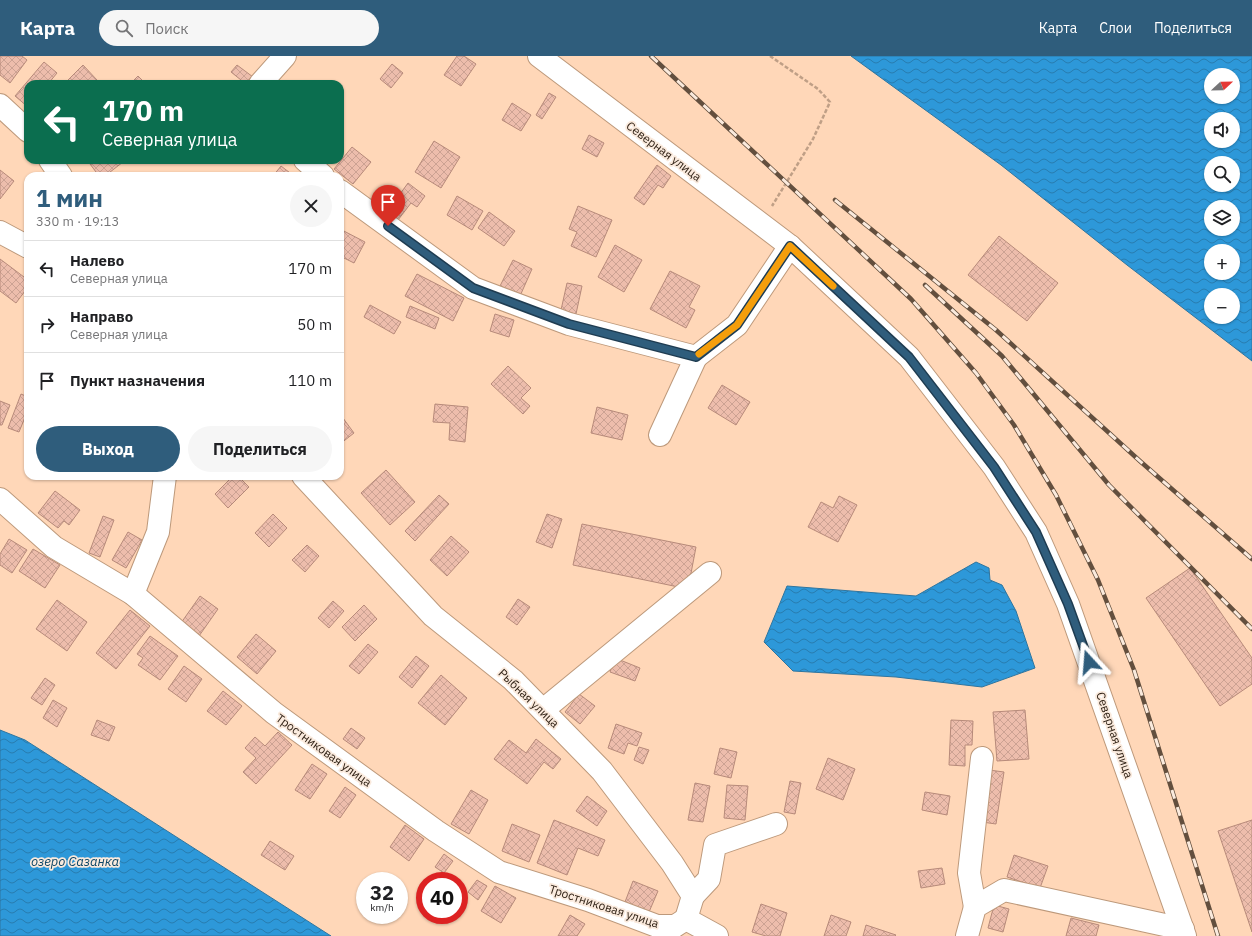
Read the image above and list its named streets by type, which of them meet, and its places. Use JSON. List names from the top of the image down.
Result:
{
  "streets": {
    "street": ["Северная улица", "Рыбная улица", "Тростниковая улица"]
  },
  "water": ["озеро Сазанка"],
  "north": "right",
  "page": {
    "header": "Карта",
    "search": "Поиск",
    "nav": ["Карта", "Слои", "Поделиться"],
    "map_buttons": ["+", "−"],
    "turn": ["170 m", "Северная улица"],
    "heading": ["1 мин", "330 m · 19:13"],
    "list": [
      {
        "name": "Налево",
        "note": "Северная улица",
        "value": "170 m"
      },
      {
        "name": "Направо",
        "note": "Северная улица",
        "value": "50 m"
      },
      {
        "name": "Пункт назначения",
        "value": "110 m"
      }
    ],
    "buttons": ["Выход", "Поделиться"],
    "speed": "32 km/h",
    "limit": "40"
  }
}
